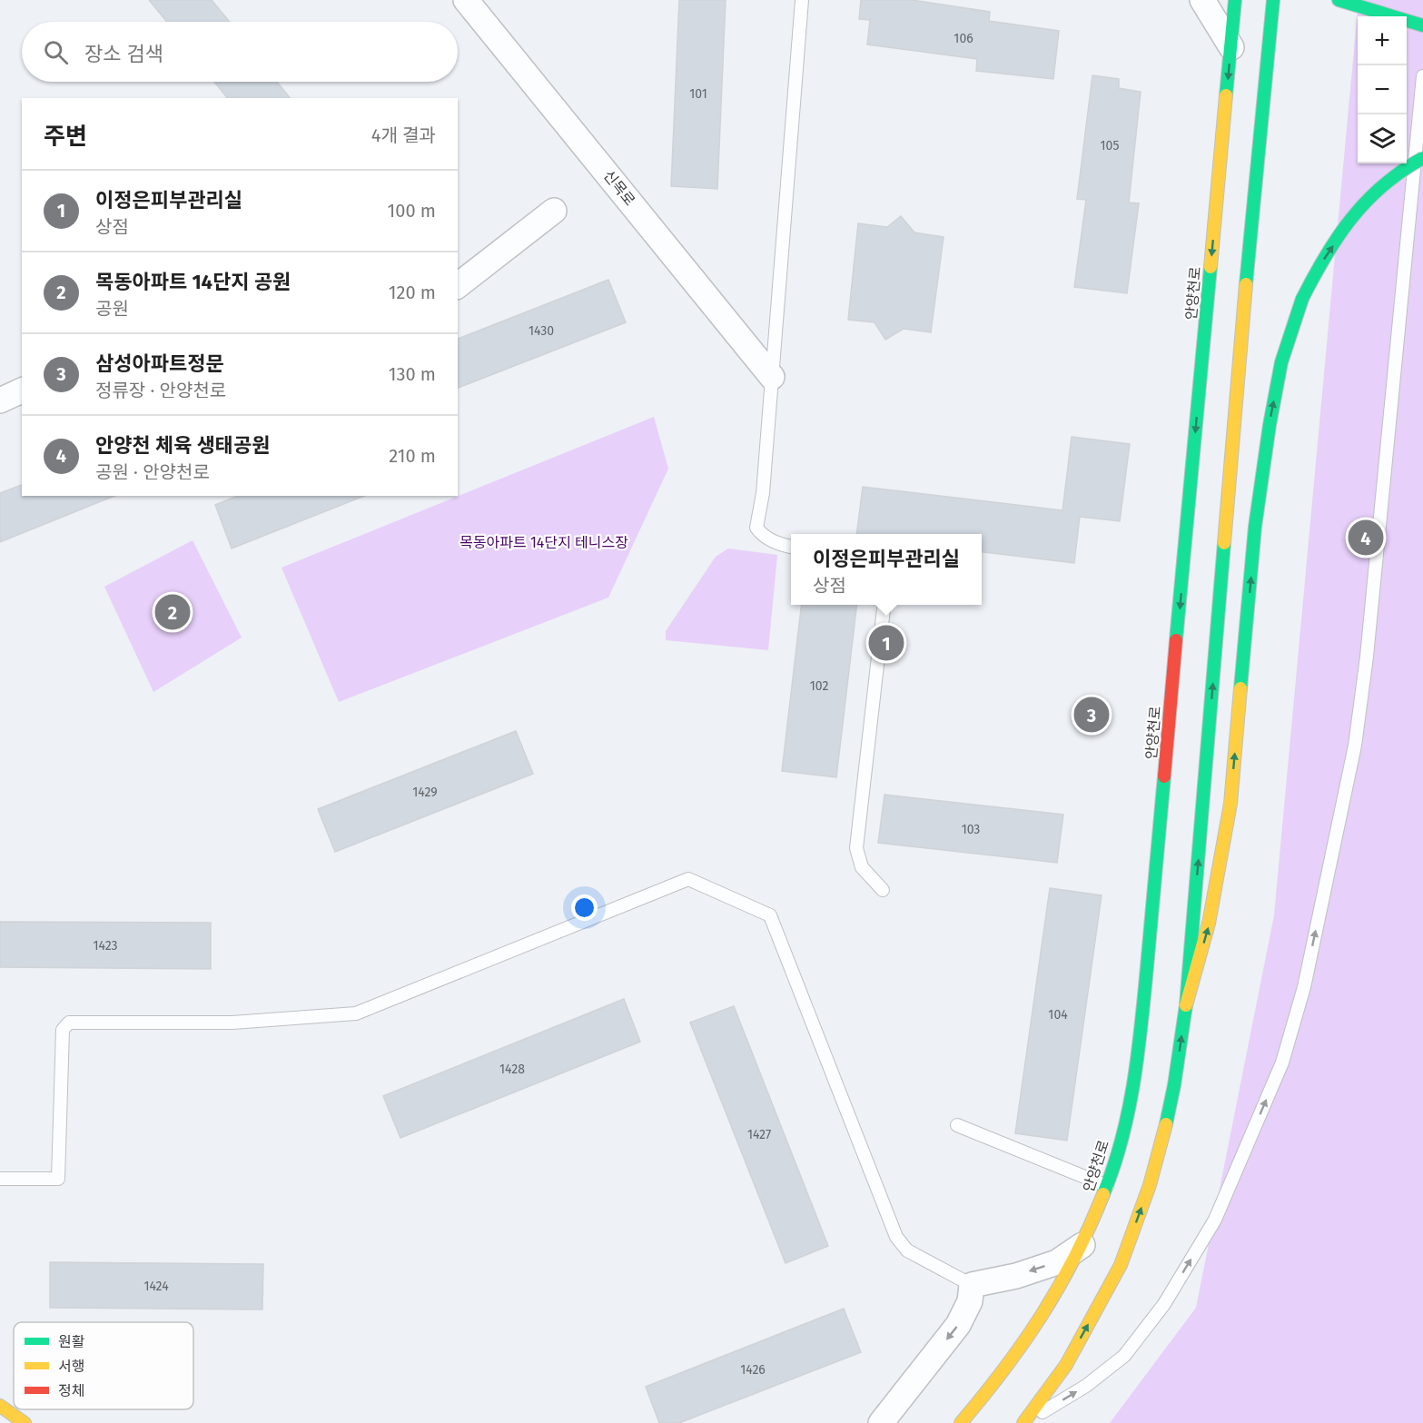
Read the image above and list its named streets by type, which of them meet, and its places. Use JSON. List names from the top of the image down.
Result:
{
  "streets": {
    "main road": ["안양천로"],
    "street": ["신목로"]
  },
  "parks": ["목동아파트 14단지 테니스장"],
  "house_numbers": [
    "106",
    "101",
    "105",
    "1430",
    "102",
    "1429",
    "103",
    "1423",
    "104",
    "1428",
    "1427",
    "1424",
    "1426"
  ],
  "legend": ["원활", "서행", "정체"],
  "page": {
    "map_buttons": ["+", "−"],
    "search": "장소 검색",
    "heading": ["주변", "4개 결과"],
    "list": [
      {
        "mark": "1",
        "name": "이정은피부관리실",
        "note": "상점",
        "value": "100 m"
      },
      {
        "mark": "2",
        "name": "목동아파트 14단지 공원",
        "note": "공원",
        "value": "120 m"
      },
      {
        "mark": "3",
        "name": "삼성아파트정문",
        "note": "정류장 · 안양천로",
        "value": "130 m"
      },
      {
        "mark": "4",
        "name": "안양천 체육 생태공원",
        "note": "공원 · 안양천로",
        "value": "210 m"
      }
    ],
    "pins": [
      "4",
      "2",
      "1",
      "3"
    ],
    "popup": ["이정은피부관리실", "상점"]
  }
}
